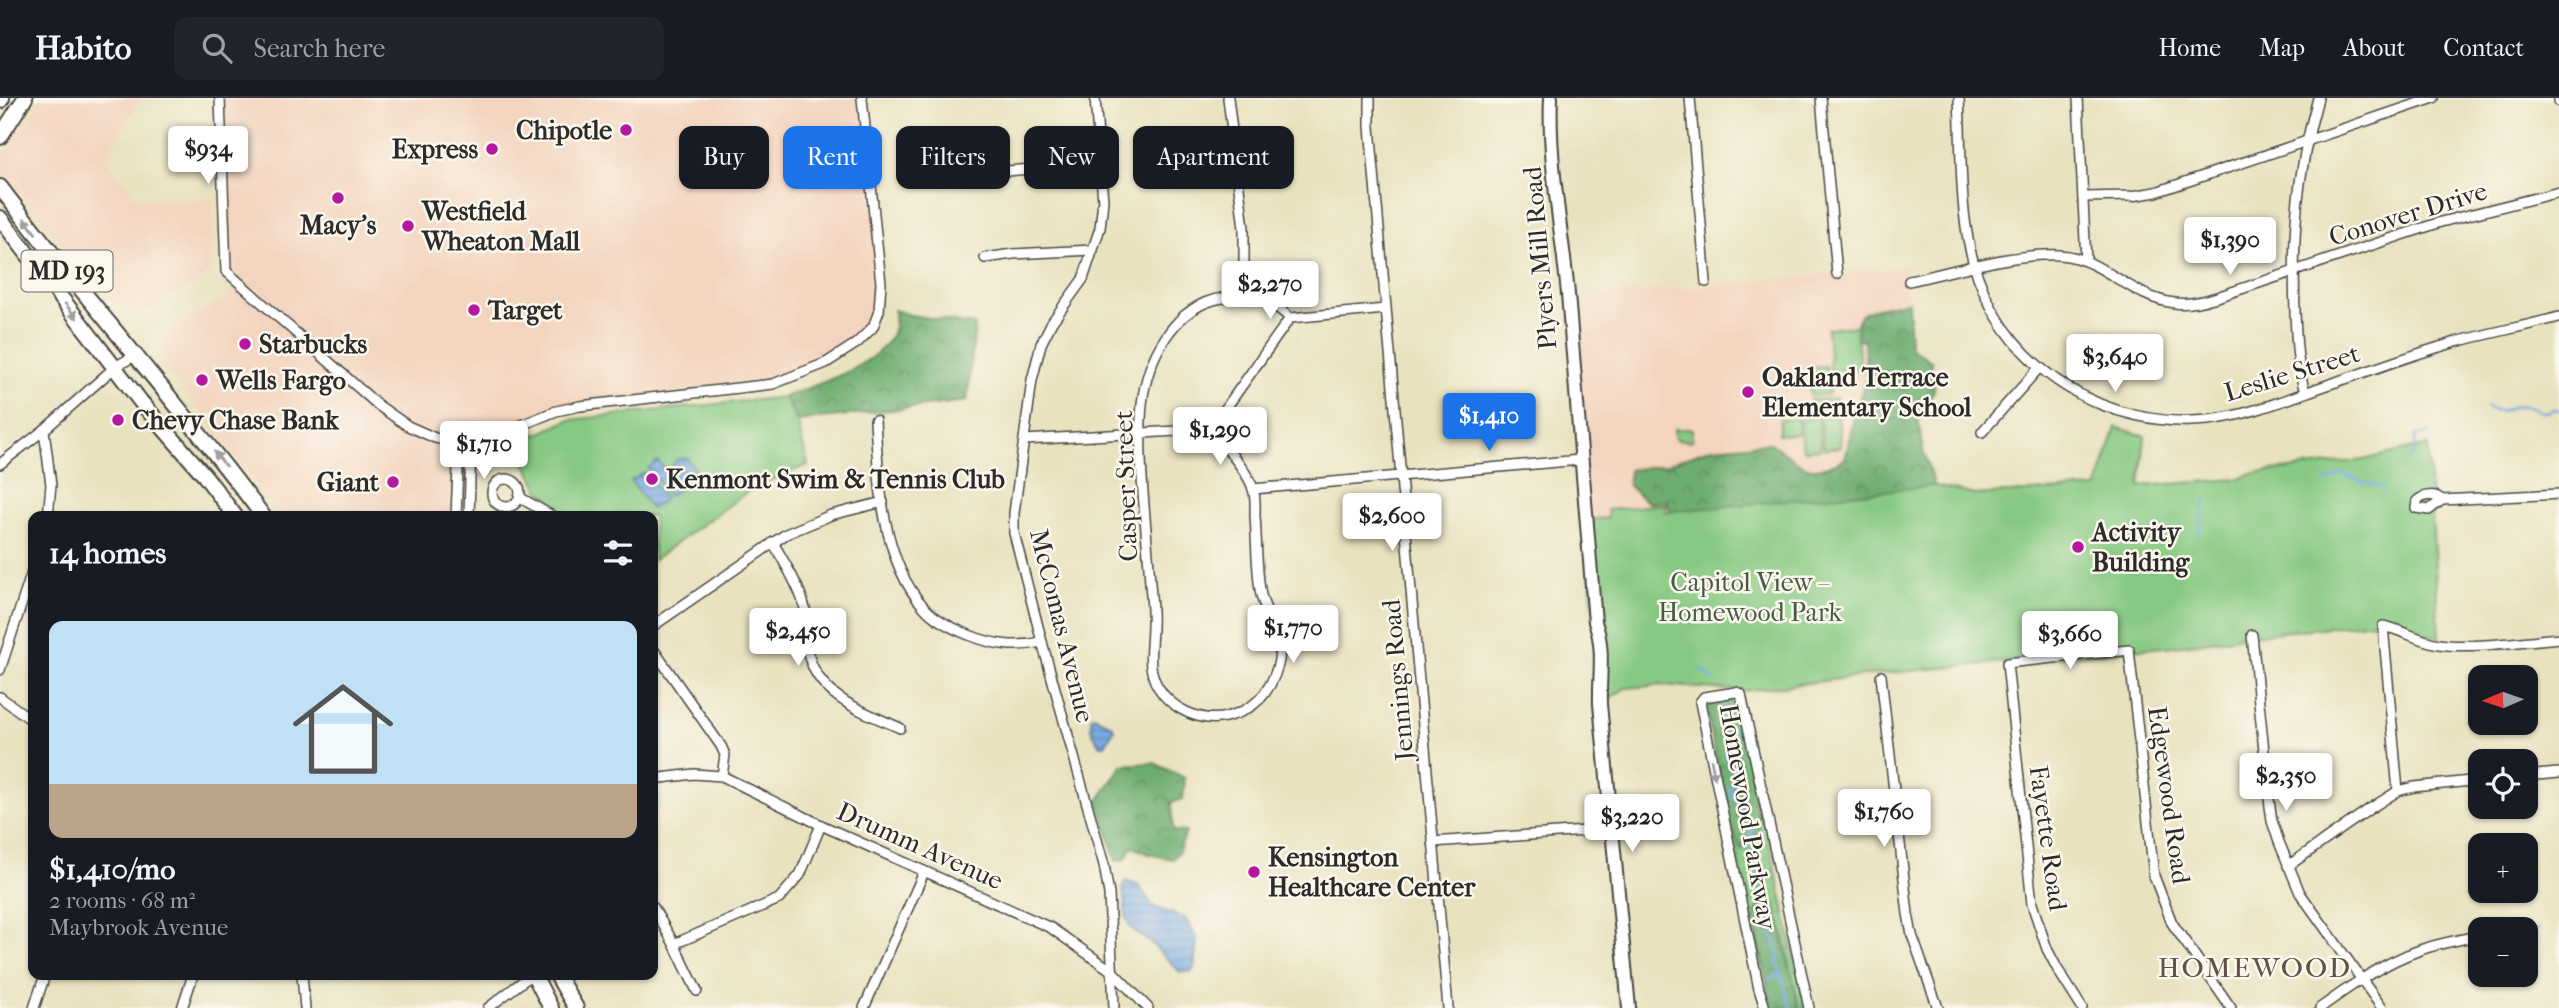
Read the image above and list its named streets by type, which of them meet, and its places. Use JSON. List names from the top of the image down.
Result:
{
  "streets": {
    "main road": ["MD 193"],
    "street": [
      "Conover Drive",
      "Plyers Mill Road",
      "Leslie Street",
      "Casper Street",
      "McComas Avenue",
      "Jennings Road",
      "Edgewood Road",
      "Homewood Parkway",
      "Fayette Road",
      "Drumm Avenue"
    ]
  },
  "crossings": [
    ["Conover Drive", "Leslie Street"],
    ["McComas Avenue", "Drumm Avenue"],
    ["Edgewood Road", "Fayette Road"]
  ],
  "districts": ["HOMEWOOD"],
  "parks": ["Capitol View – Homewood Park"],
  "places": [
    "Chipotle",
    "Express",
    "Macy's",
    "Westfield Wheaton Mall",
    "Target",
    "Starbucks",
    "Wells Fargo",
    "Oakland Terrace Elementary School",
    "Chevy Chase Bank",
    "Kenmont Swim & Tennis Club",
    "Giant",
    "Activity Building",
    "Kensington Healthcare Center"
  ],
  "north": "left",
  "page": {
    "header": "Habito",
    "search": "Search here",
    "nav": [
      "Home",
      "Map",
      "About",
      "Contact"
    ],
    "price": [
      "$934",
      "$1,390",
      "$2,270",
      "$3,640",
      "$1,410",
      "$1,290",
      "$1,710",
      "$2,600",
      "$1,770",
      "$2,450",
      "$3,660",
      "$2,350",
      "$1,760",
      "$3,220"
    ],
    "chip": [
      "Buy",
      "Rent",
      "Filters",
      "New",
      "Apartment"
    ],
    "heading": "14 homes",
    "list": [
      {
        "name": "$1,410/mo",
        "note": "2 rooms · 68 m² · Maybrook Avenue"
      }
    ],
    "map_buttons": ["+", "−"]
  }
}
